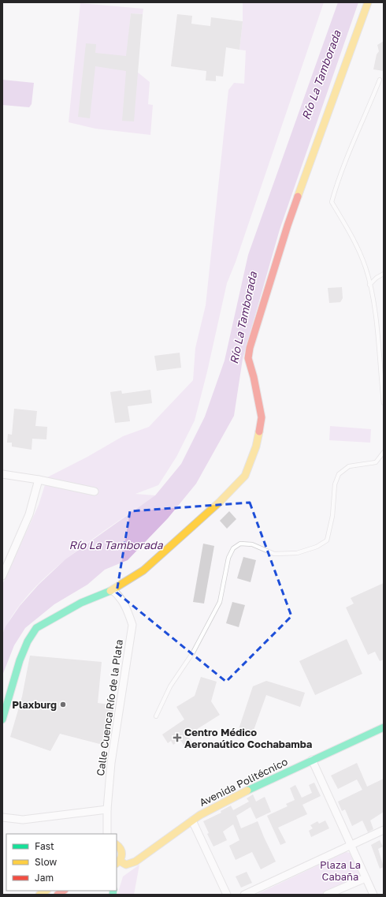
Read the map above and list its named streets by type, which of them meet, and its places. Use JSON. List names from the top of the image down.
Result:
{
  "streets": {
    "street": ["Calle Cuenca Río de la Plata", "Avenida Politécnico"]
  },
  "water": ["Río La Tamborada"],
  "parks": ["Plaza La Cabaña"],
  "places": {
    "other": ["Plaxburg"],
    "health": ["Centro Médico Aeronaútico Cochabamba"]
  },
  "legend": ["Fast", "Slow", "Jam"]
}
